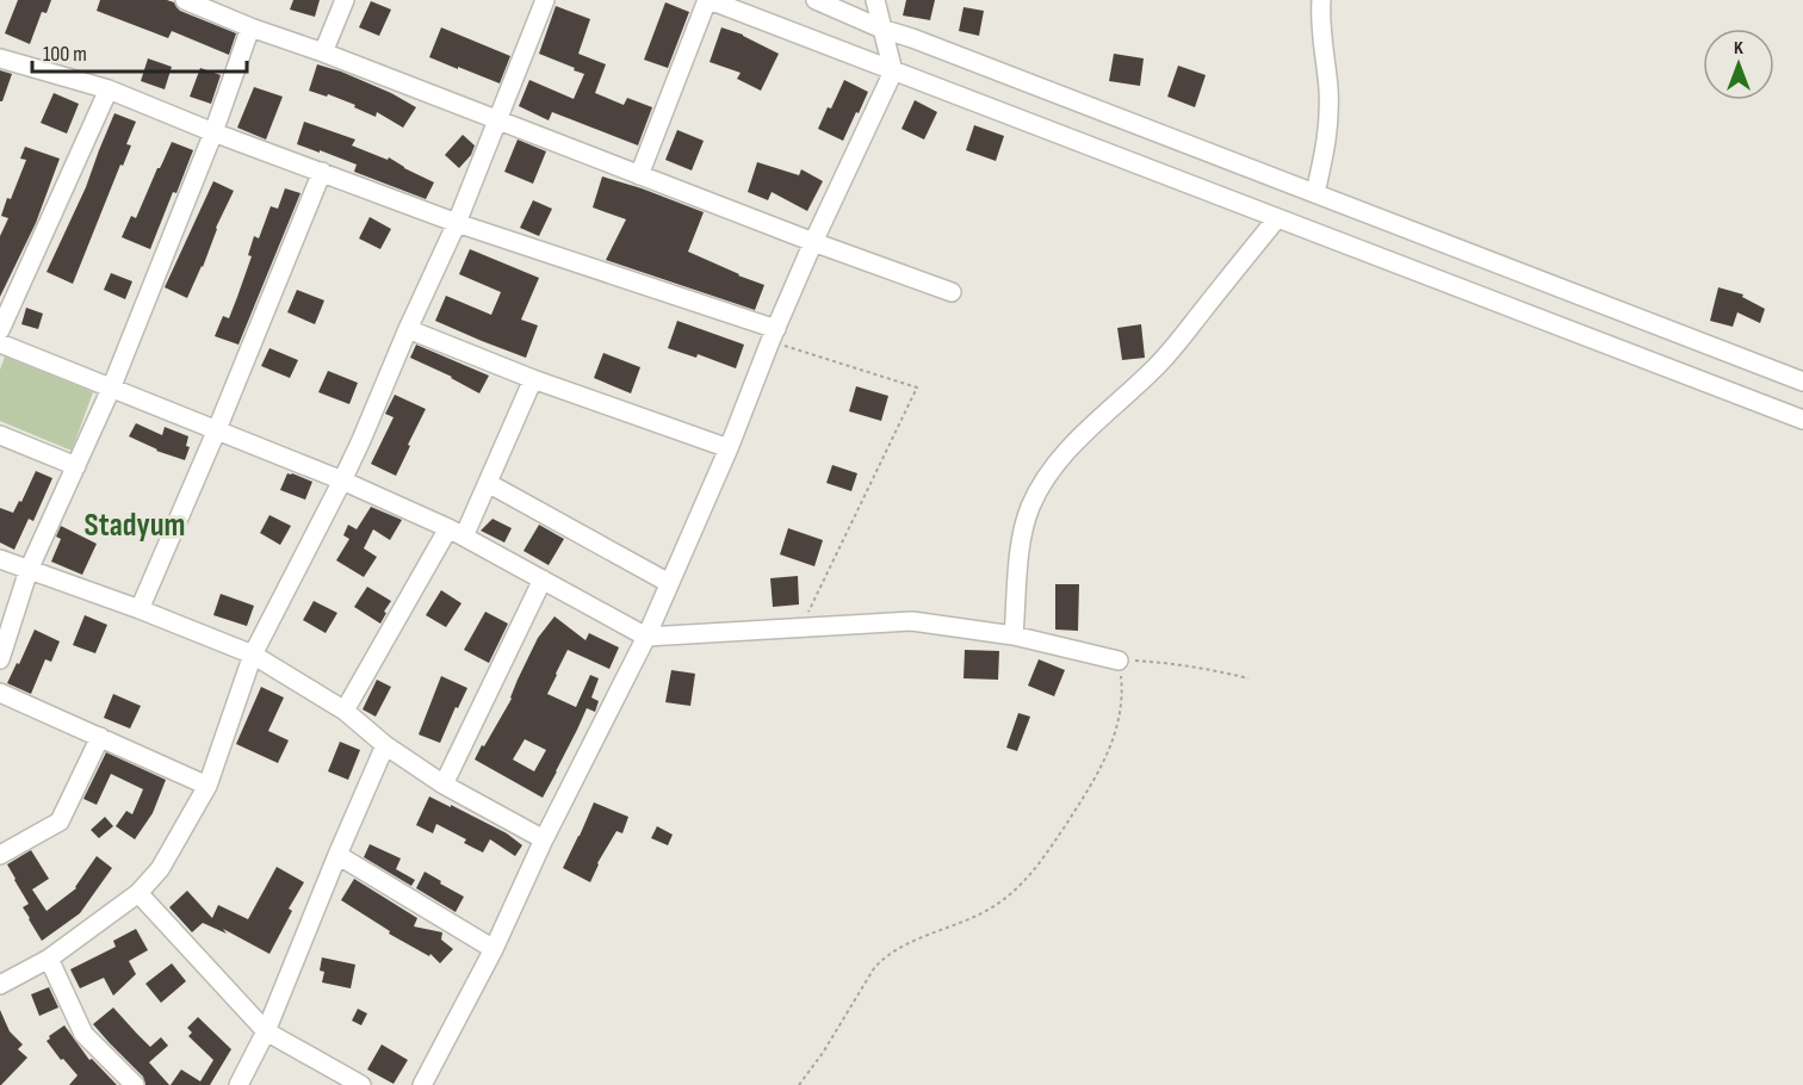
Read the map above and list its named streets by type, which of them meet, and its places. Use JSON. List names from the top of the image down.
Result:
{
  "districts": ["Stadyum"],
  "scale_bar": "100 m",
  "north": "top"
}
